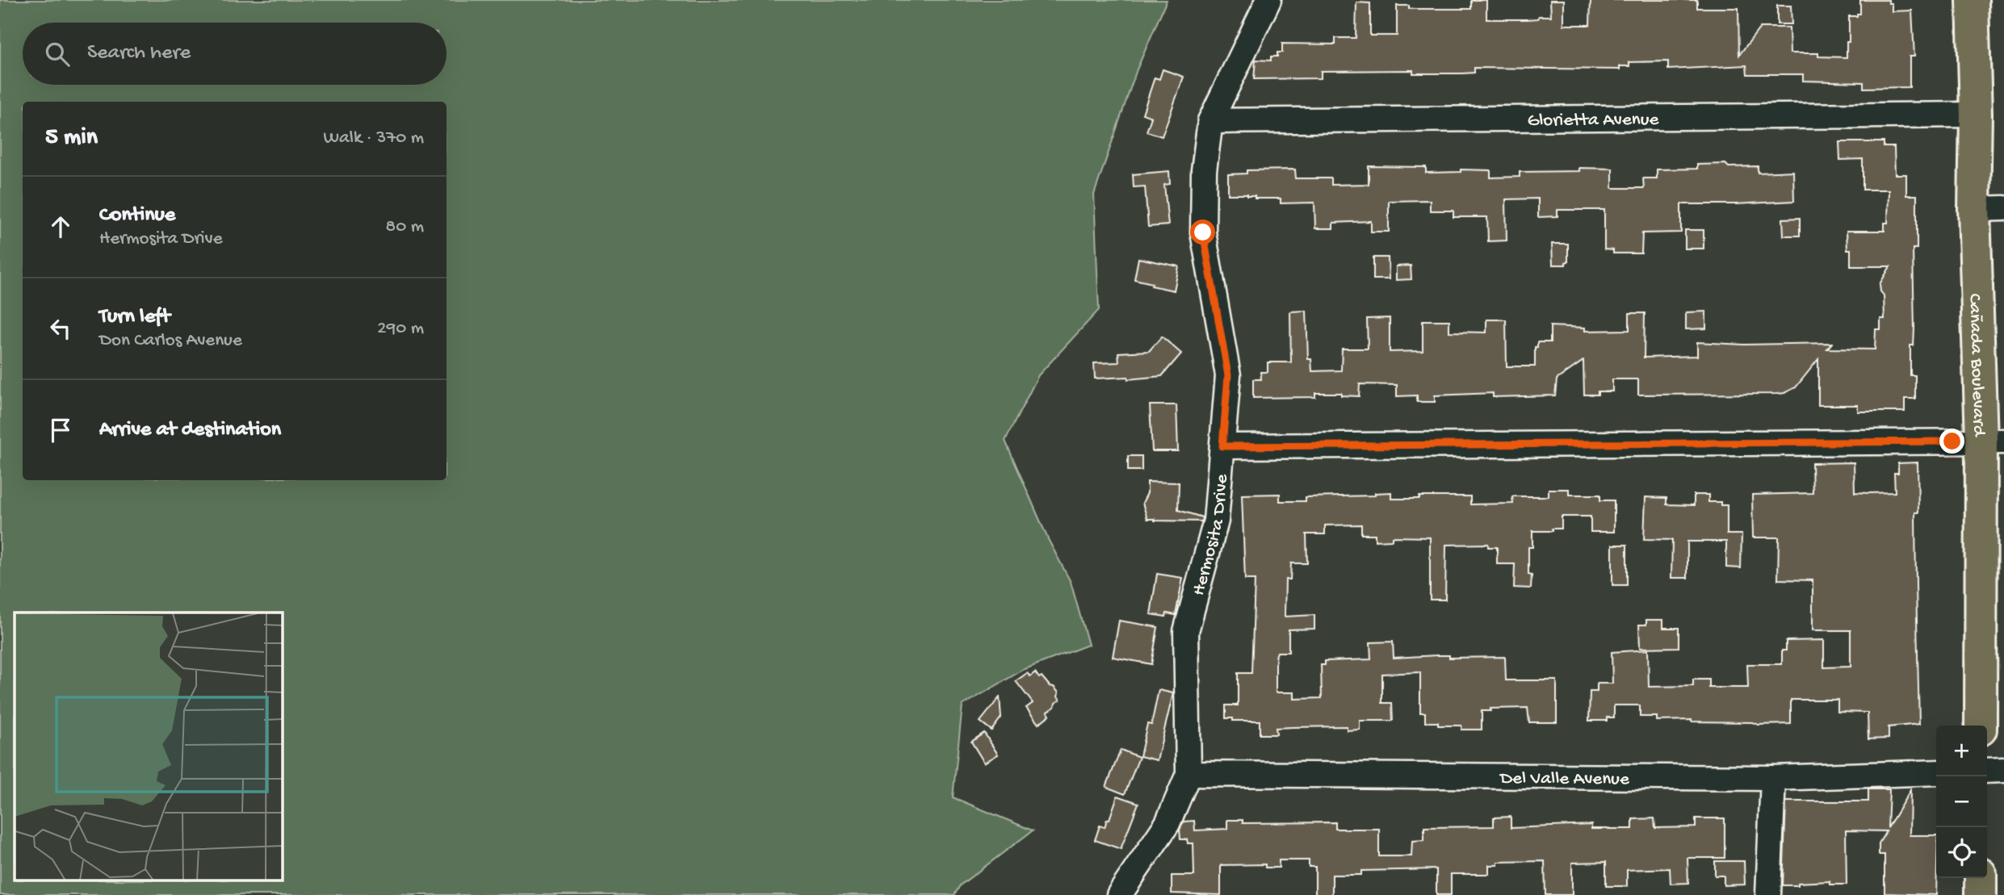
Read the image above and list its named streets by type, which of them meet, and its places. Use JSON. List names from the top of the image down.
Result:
{
  "streets": {
    "main road": ["Cañada Boulevard"],
    "street": ["Glorietta Avenue", "Hermosita Drive", "Del Valle Avenue"]
  },
  "crossings": [
    ["Glorietta Avenue", "Cañada Boulevard"],
    ["Glorietta Avenue", "Hermosita Drive"],
    ["Hermosita Drive", "Del Valle Avenue"]
  ],
  "page": {
    "search": "Search here",
    "heading": ["5 min", "Walk · 370 m"],
    "list": [
      ["Continue", "Hermosita Drive", "80 m"],
      ["Turn left", "Don Carlos Avenue", "290 m"],
      "Arrive at destination"
    ],
    "map_buttons": ["+", "−"]
  }
}
